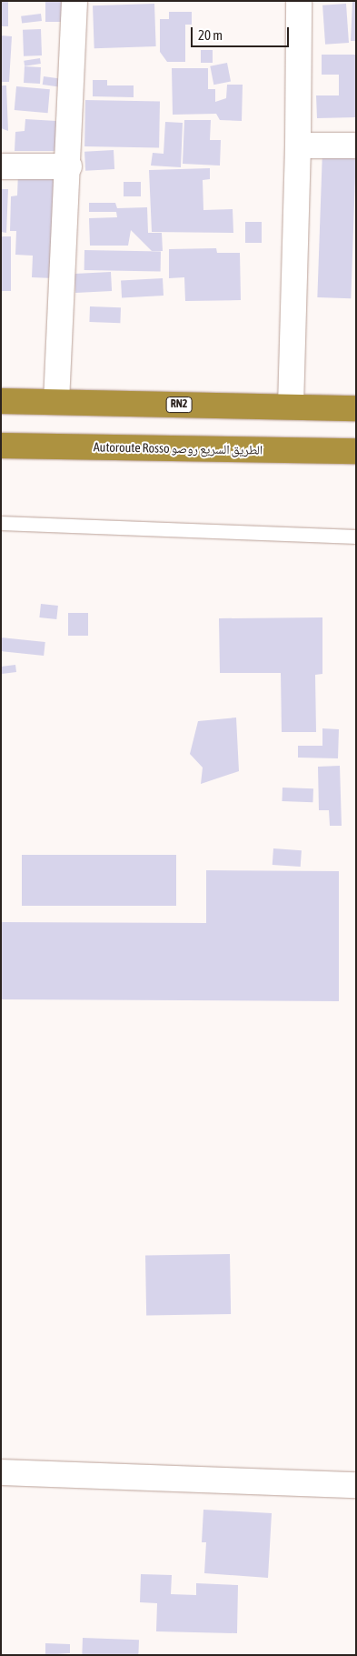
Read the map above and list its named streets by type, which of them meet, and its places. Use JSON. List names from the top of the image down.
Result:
{
  "streets": {
    "highway": ["RN2", "Autoroute Rosso الطريق السريع روصو"]
  },
  "scale_bar": "20 m"
}
